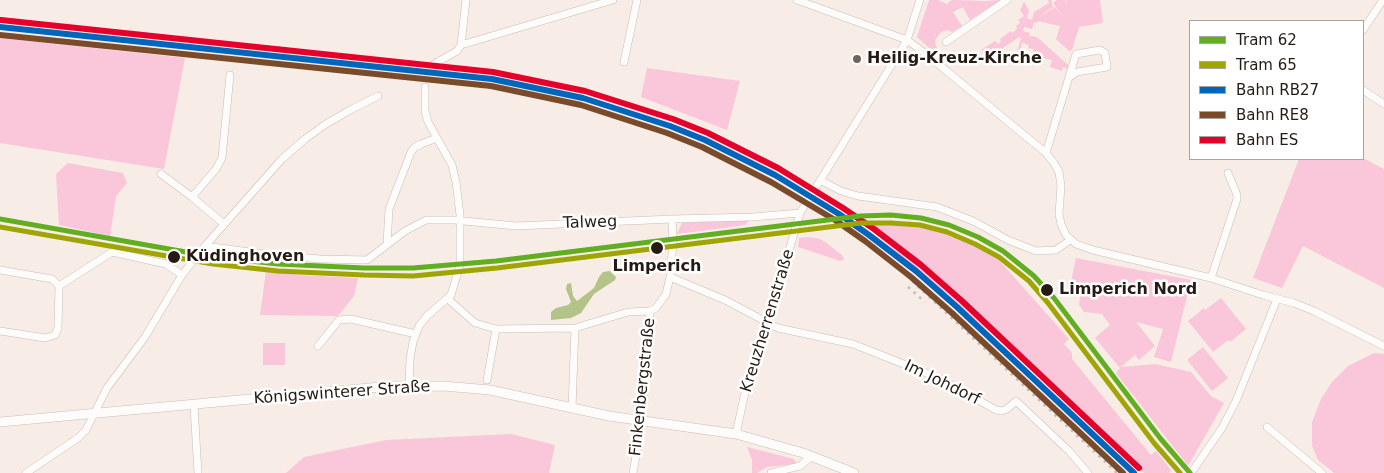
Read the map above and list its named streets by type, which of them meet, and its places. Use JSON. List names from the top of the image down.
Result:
{
  "streets": {
    "main road": ["Königswinterer Straße"],
    "street": [
      "Talweg",
      "Kreuzherrenstraße",
      "Im Johdorf",
      "Finkenbergstraße"
    ]
  },
  "crossings": [
    ["Talweg", "Kreuzherrenstraße"],
    ["Talweg", "Finkenbergstraße"],
    ["Kreuzherrenstraße", "Im Johdorf"],
    ["Kreuzherrenstraße", "Königswinterer Straße"],
    ["Finkenbergstraße", "Königswinterer Straße"]
  ],
  "places": [
    "Heilig-Kreuz-Kirche",
    "Limperich",
    "Küdinghoven",
    "Limperich Nord"
  ],
  "lines": [
    "rail line ES",
    "rail line RB27",
    "rail line RE8",
    "tram line 62",
    "tram line 65"
  ],
  "legend": [
    "Tram 62",
    "Tram 65",
    "Bahn RB27",
    "Bahn RE8",
    "Bahn ES"
  ]
}
